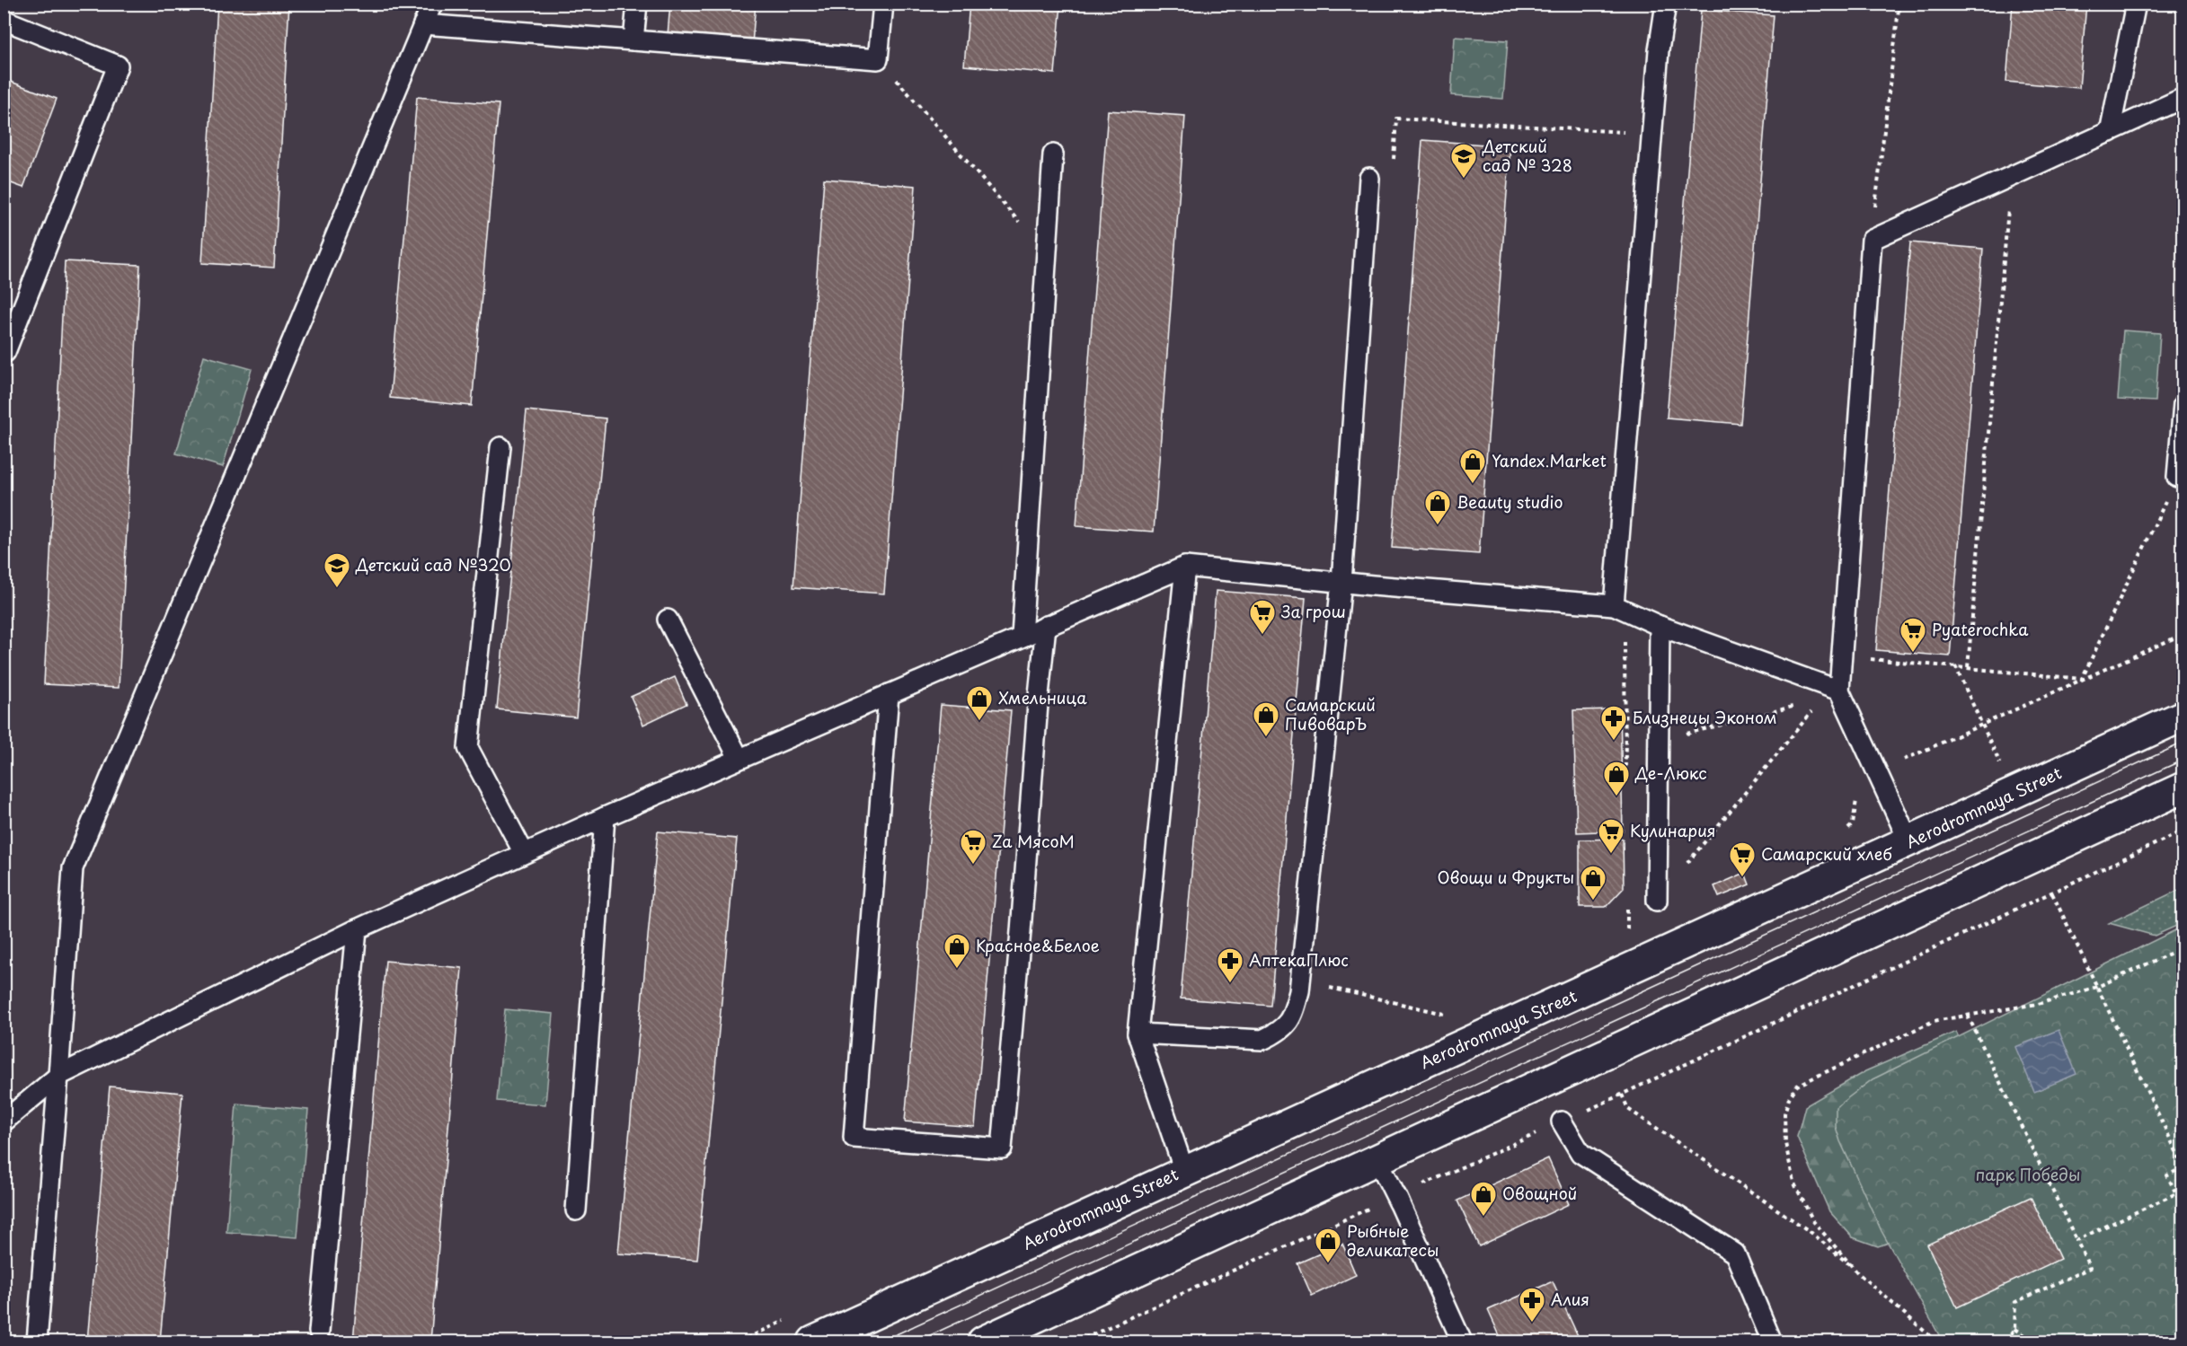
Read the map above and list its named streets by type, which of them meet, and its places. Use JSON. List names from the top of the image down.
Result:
{
  "streets": {
    "main road": ["Aerodromnaya Street"]
  },
  "parks": ["парк Победы"],
  "places": {
    "school or university": ["Детский сад № 328", "Детский сад №320"],
    "shop": [
      "Yandex.Market",
      "Beauty studio",
      "Хмельница",
      "Самарский ПивоварЪ",
      "Де-Люкс",
      "Овощи и Фрукты",
      "Красное&Белое",
      "Овощной",
      "Рыбные деликатесы"
    ],
    "supermarket": [
      "За грош",
      "Pyaterochka",
      "Кулинария",
      "Za МясоМ",
      "Самарский хлеб"
    ],
    "pharmacy": ["Близнецы Эконом", "АптекаПлюс", "Алия"]
  }
}
